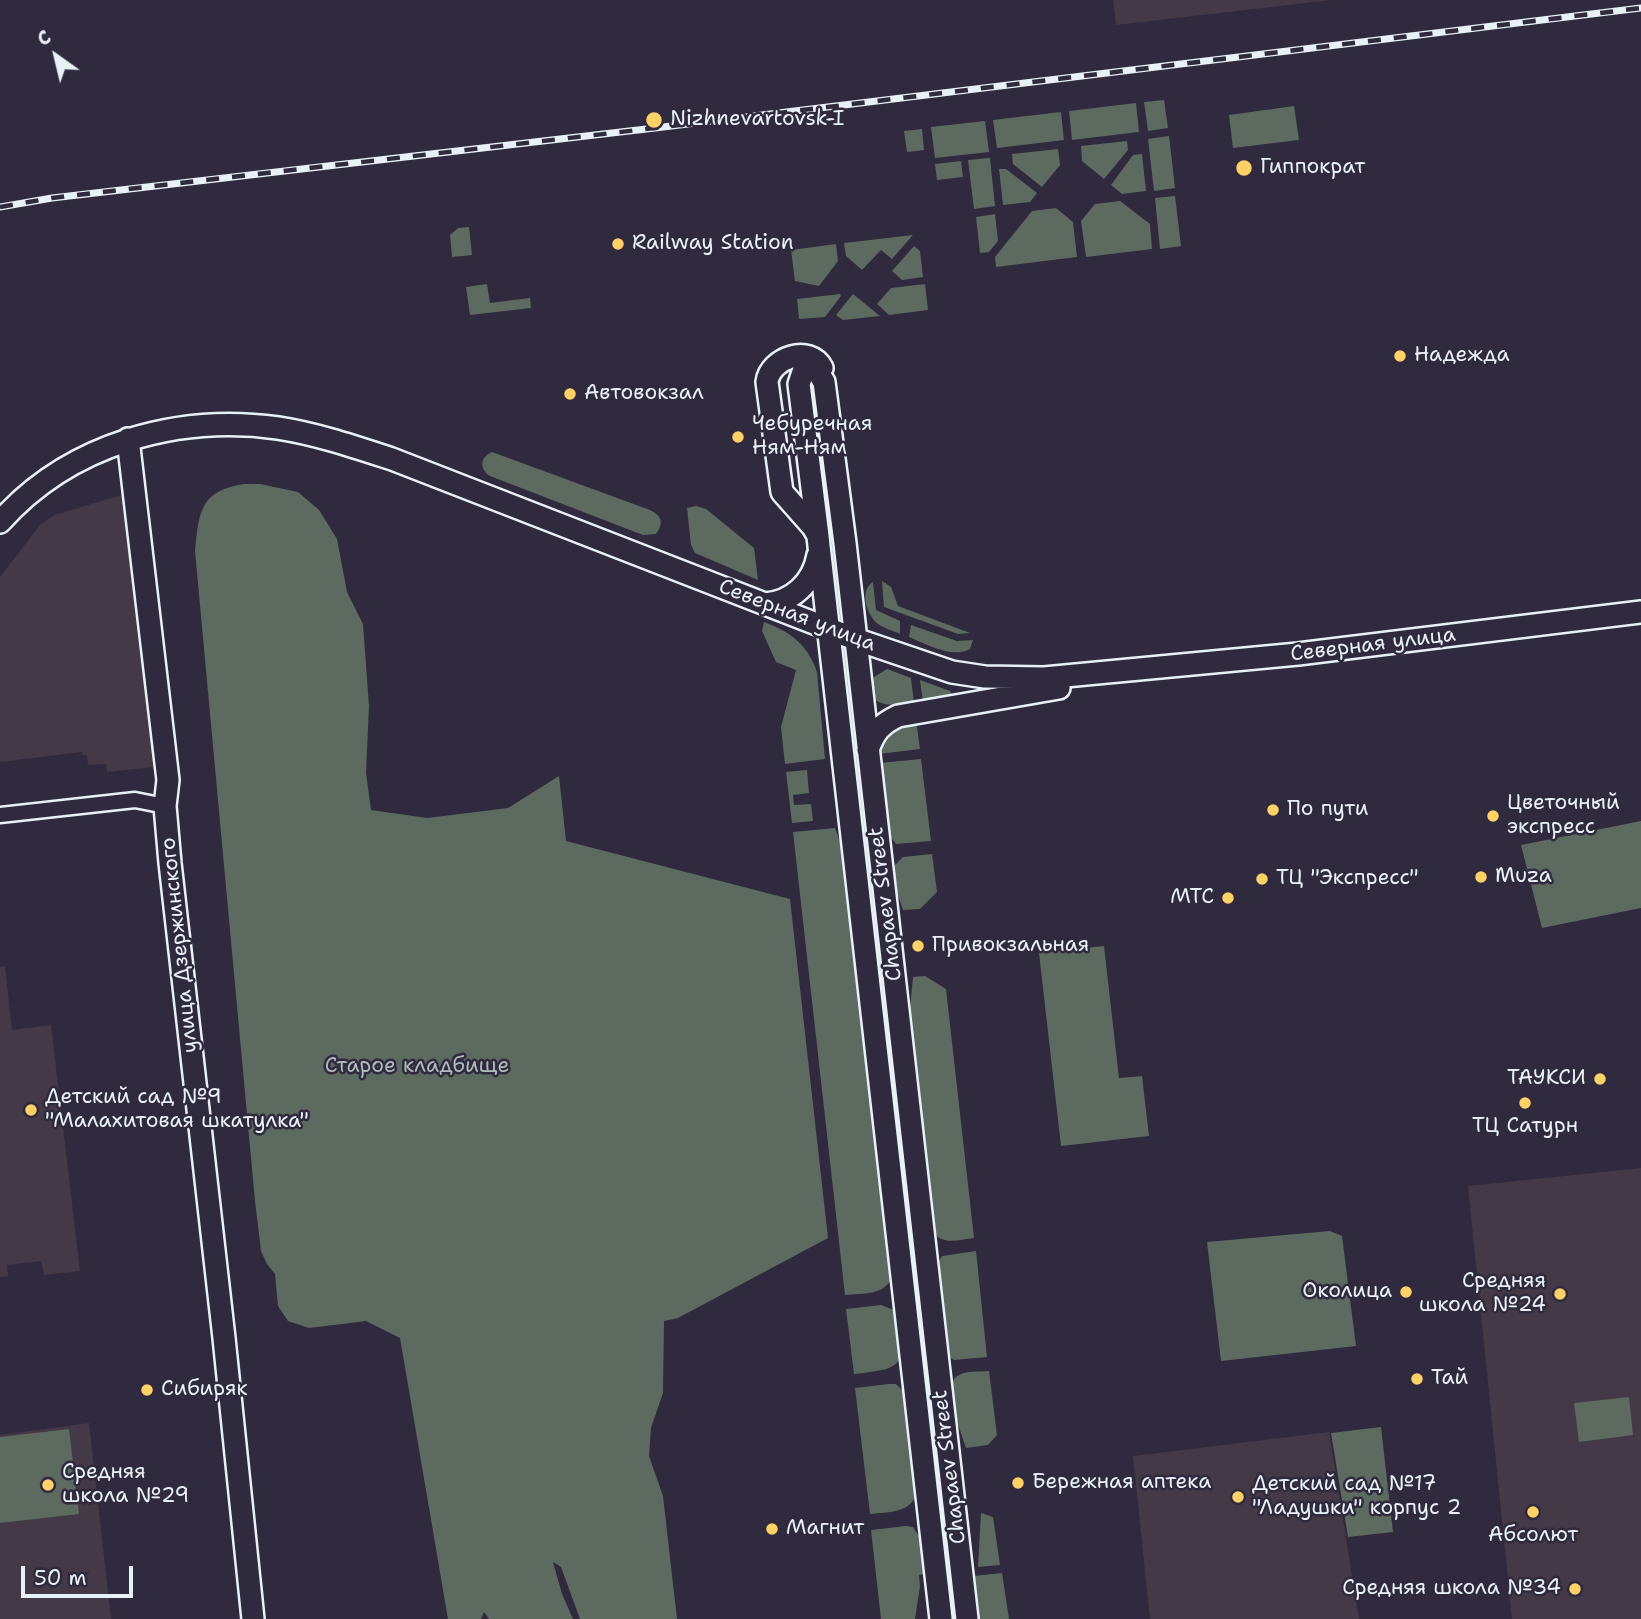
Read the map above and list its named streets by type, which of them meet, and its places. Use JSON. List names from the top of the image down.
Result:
{
  "streets": {
    "main road": ["Северная улица", "Chapaev Street", "улица Дзержинского"]
  },
  "crossings": [
    ["Северная улица", "Chapaev Street"],
    ["Северная улица", "улица Дзержинского"]
  ],
  "parks": ["Старое кладбище"],
  "places": [
    "Nizhnevartovsk-I",
    "Гиппократ",
    "Railway Station",
    "Надежда",
    "Автовокзал",
    "Чебуречная Ням-Ням",
    "По пути",
    "Цветочный экспресс",
    "Muza",
    "ТЦ \"Экспресс\"",
    "МТС",
    "Привокзальная",
    "ТАУКСИ",
    "ТЦ Сатурн",
    "Детский сад №9 \"Малахитовая шкатулка\"",
    "Околица",
    "Средняя школа №24",
    "Тай",
    "Сибиряк",
    "Бережная аптека",
    "Средняя школа №29",
    "Детский сад №17 \"Ладушки\" корпус 2",
    "Абсолют",
    "Магнит",
    "Средняя школа №34"
  ],
  "scale_bar": "50 m",
  "north": "top left"
}
